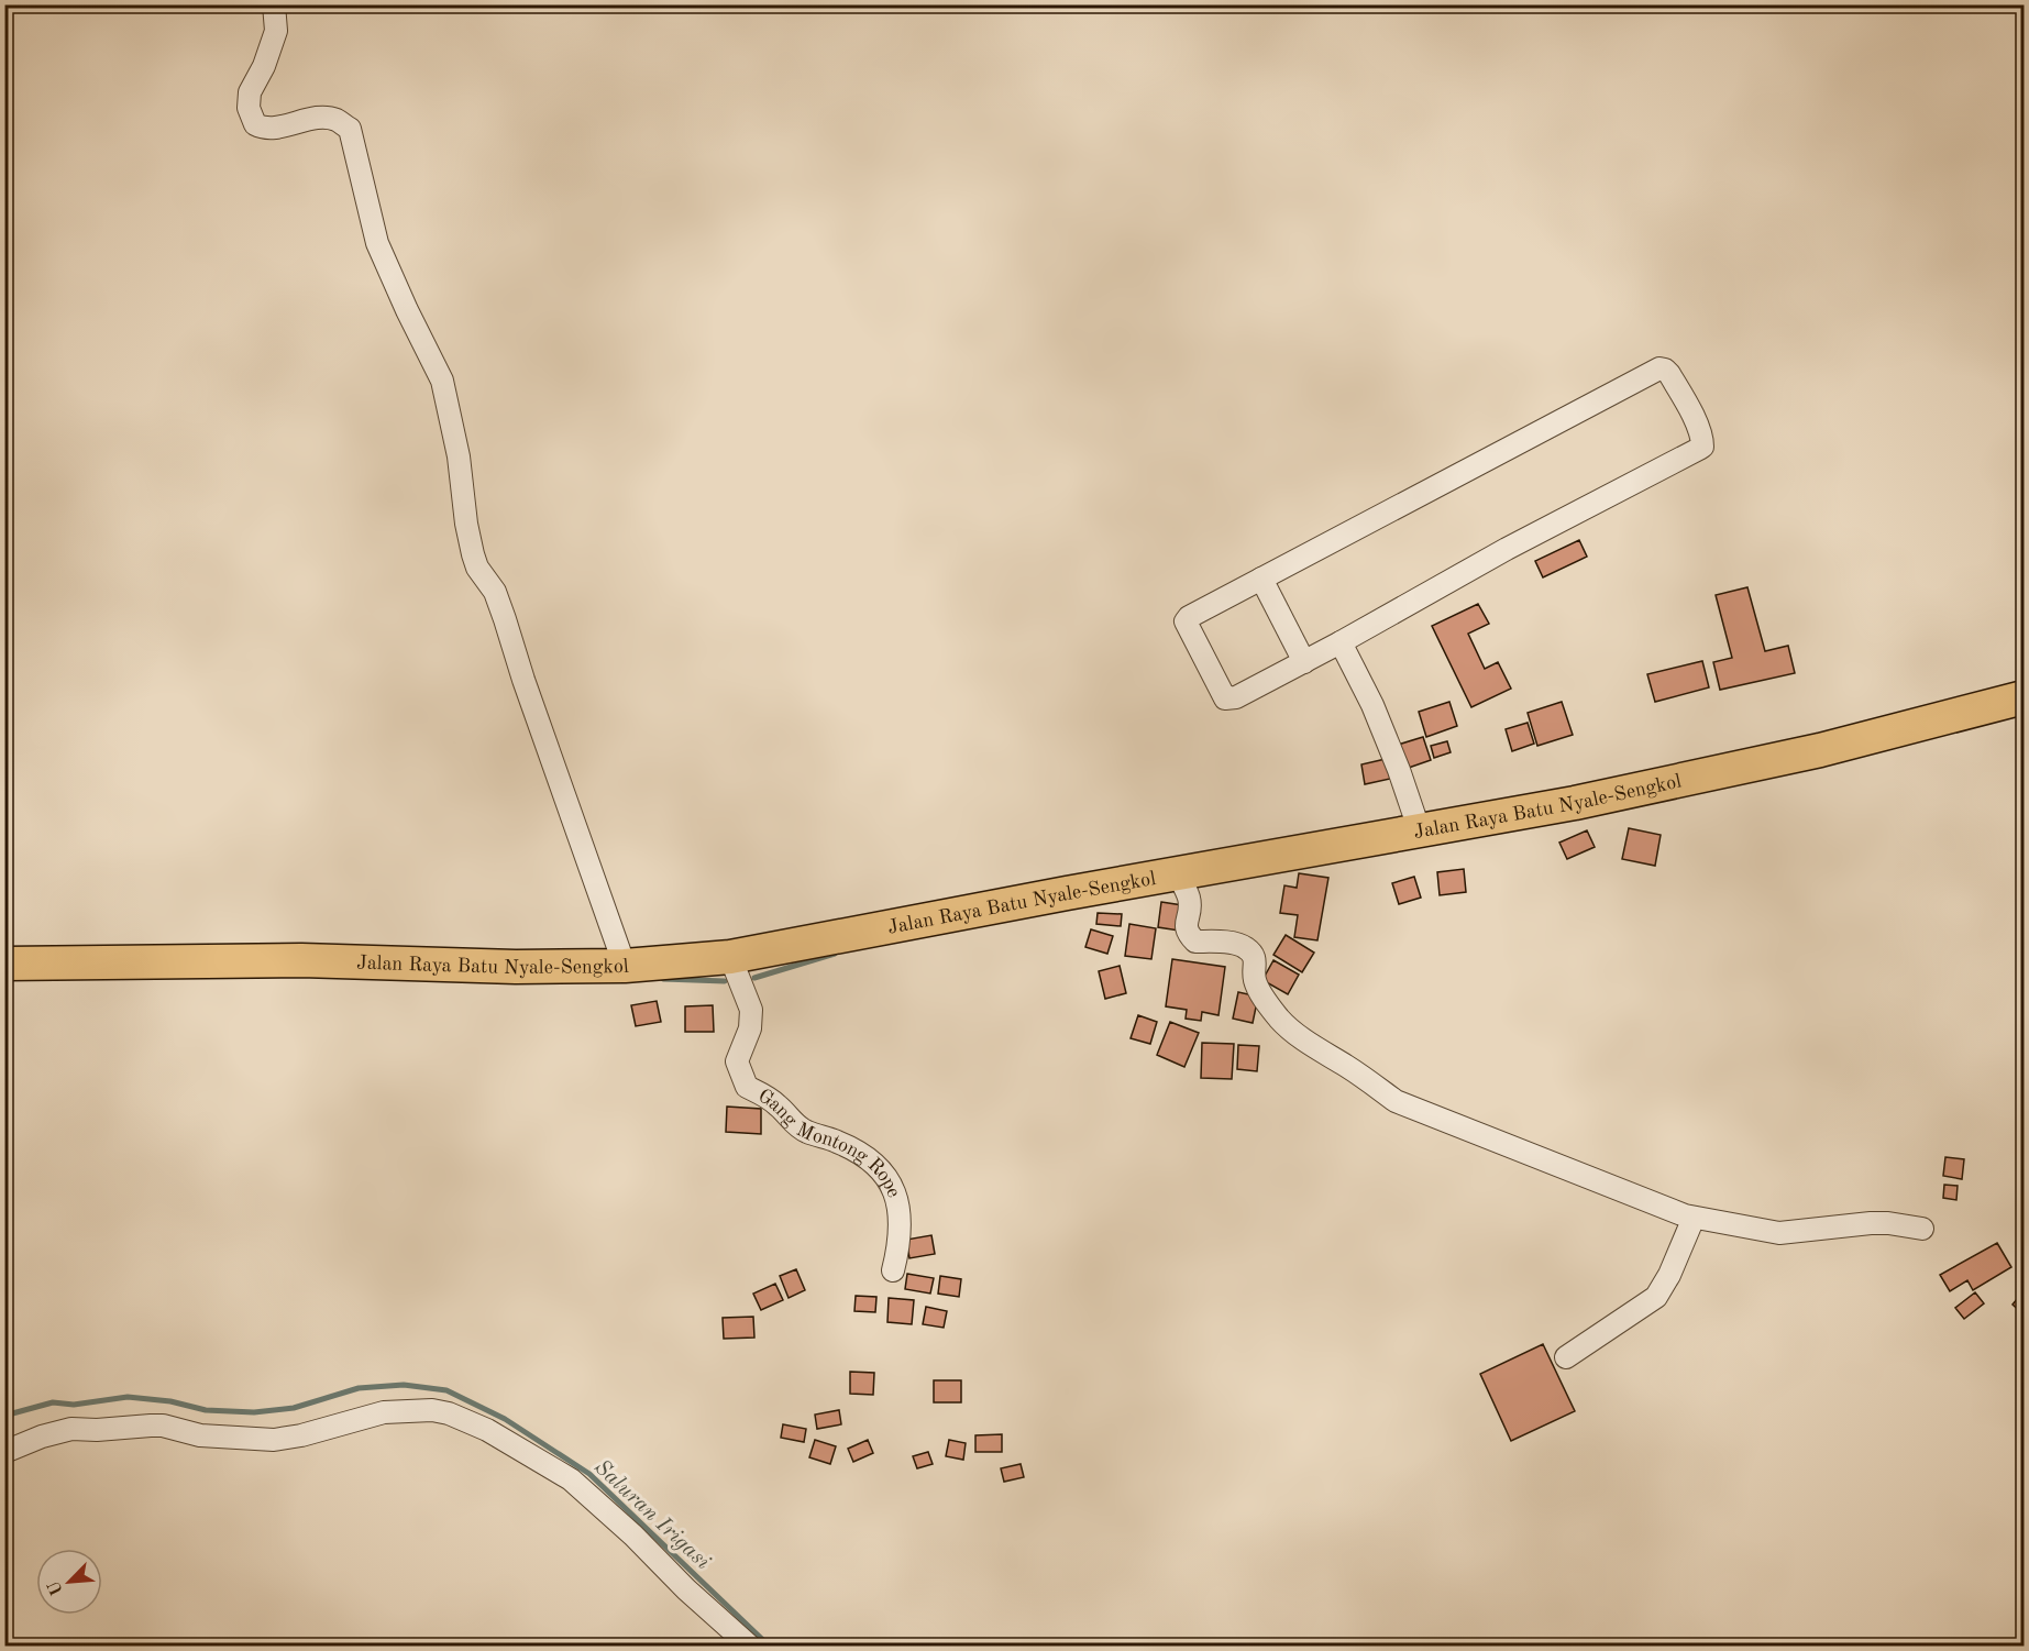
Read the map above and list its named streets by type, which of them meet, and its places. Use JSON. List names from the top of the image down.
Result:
{
  "streets": {
    "main road": ["Jalan Raya Batu Nyale-Sengkol"],
    "street": ["Gang Montong Rope"]
  },
  "crossings": [
    ["Jalan Raya Batu Nyale-Sengkol", "Gang Montong Rope"]
  ],
  "water": ["Saluran Irigasi"],
  "north": "bottom left"
}
